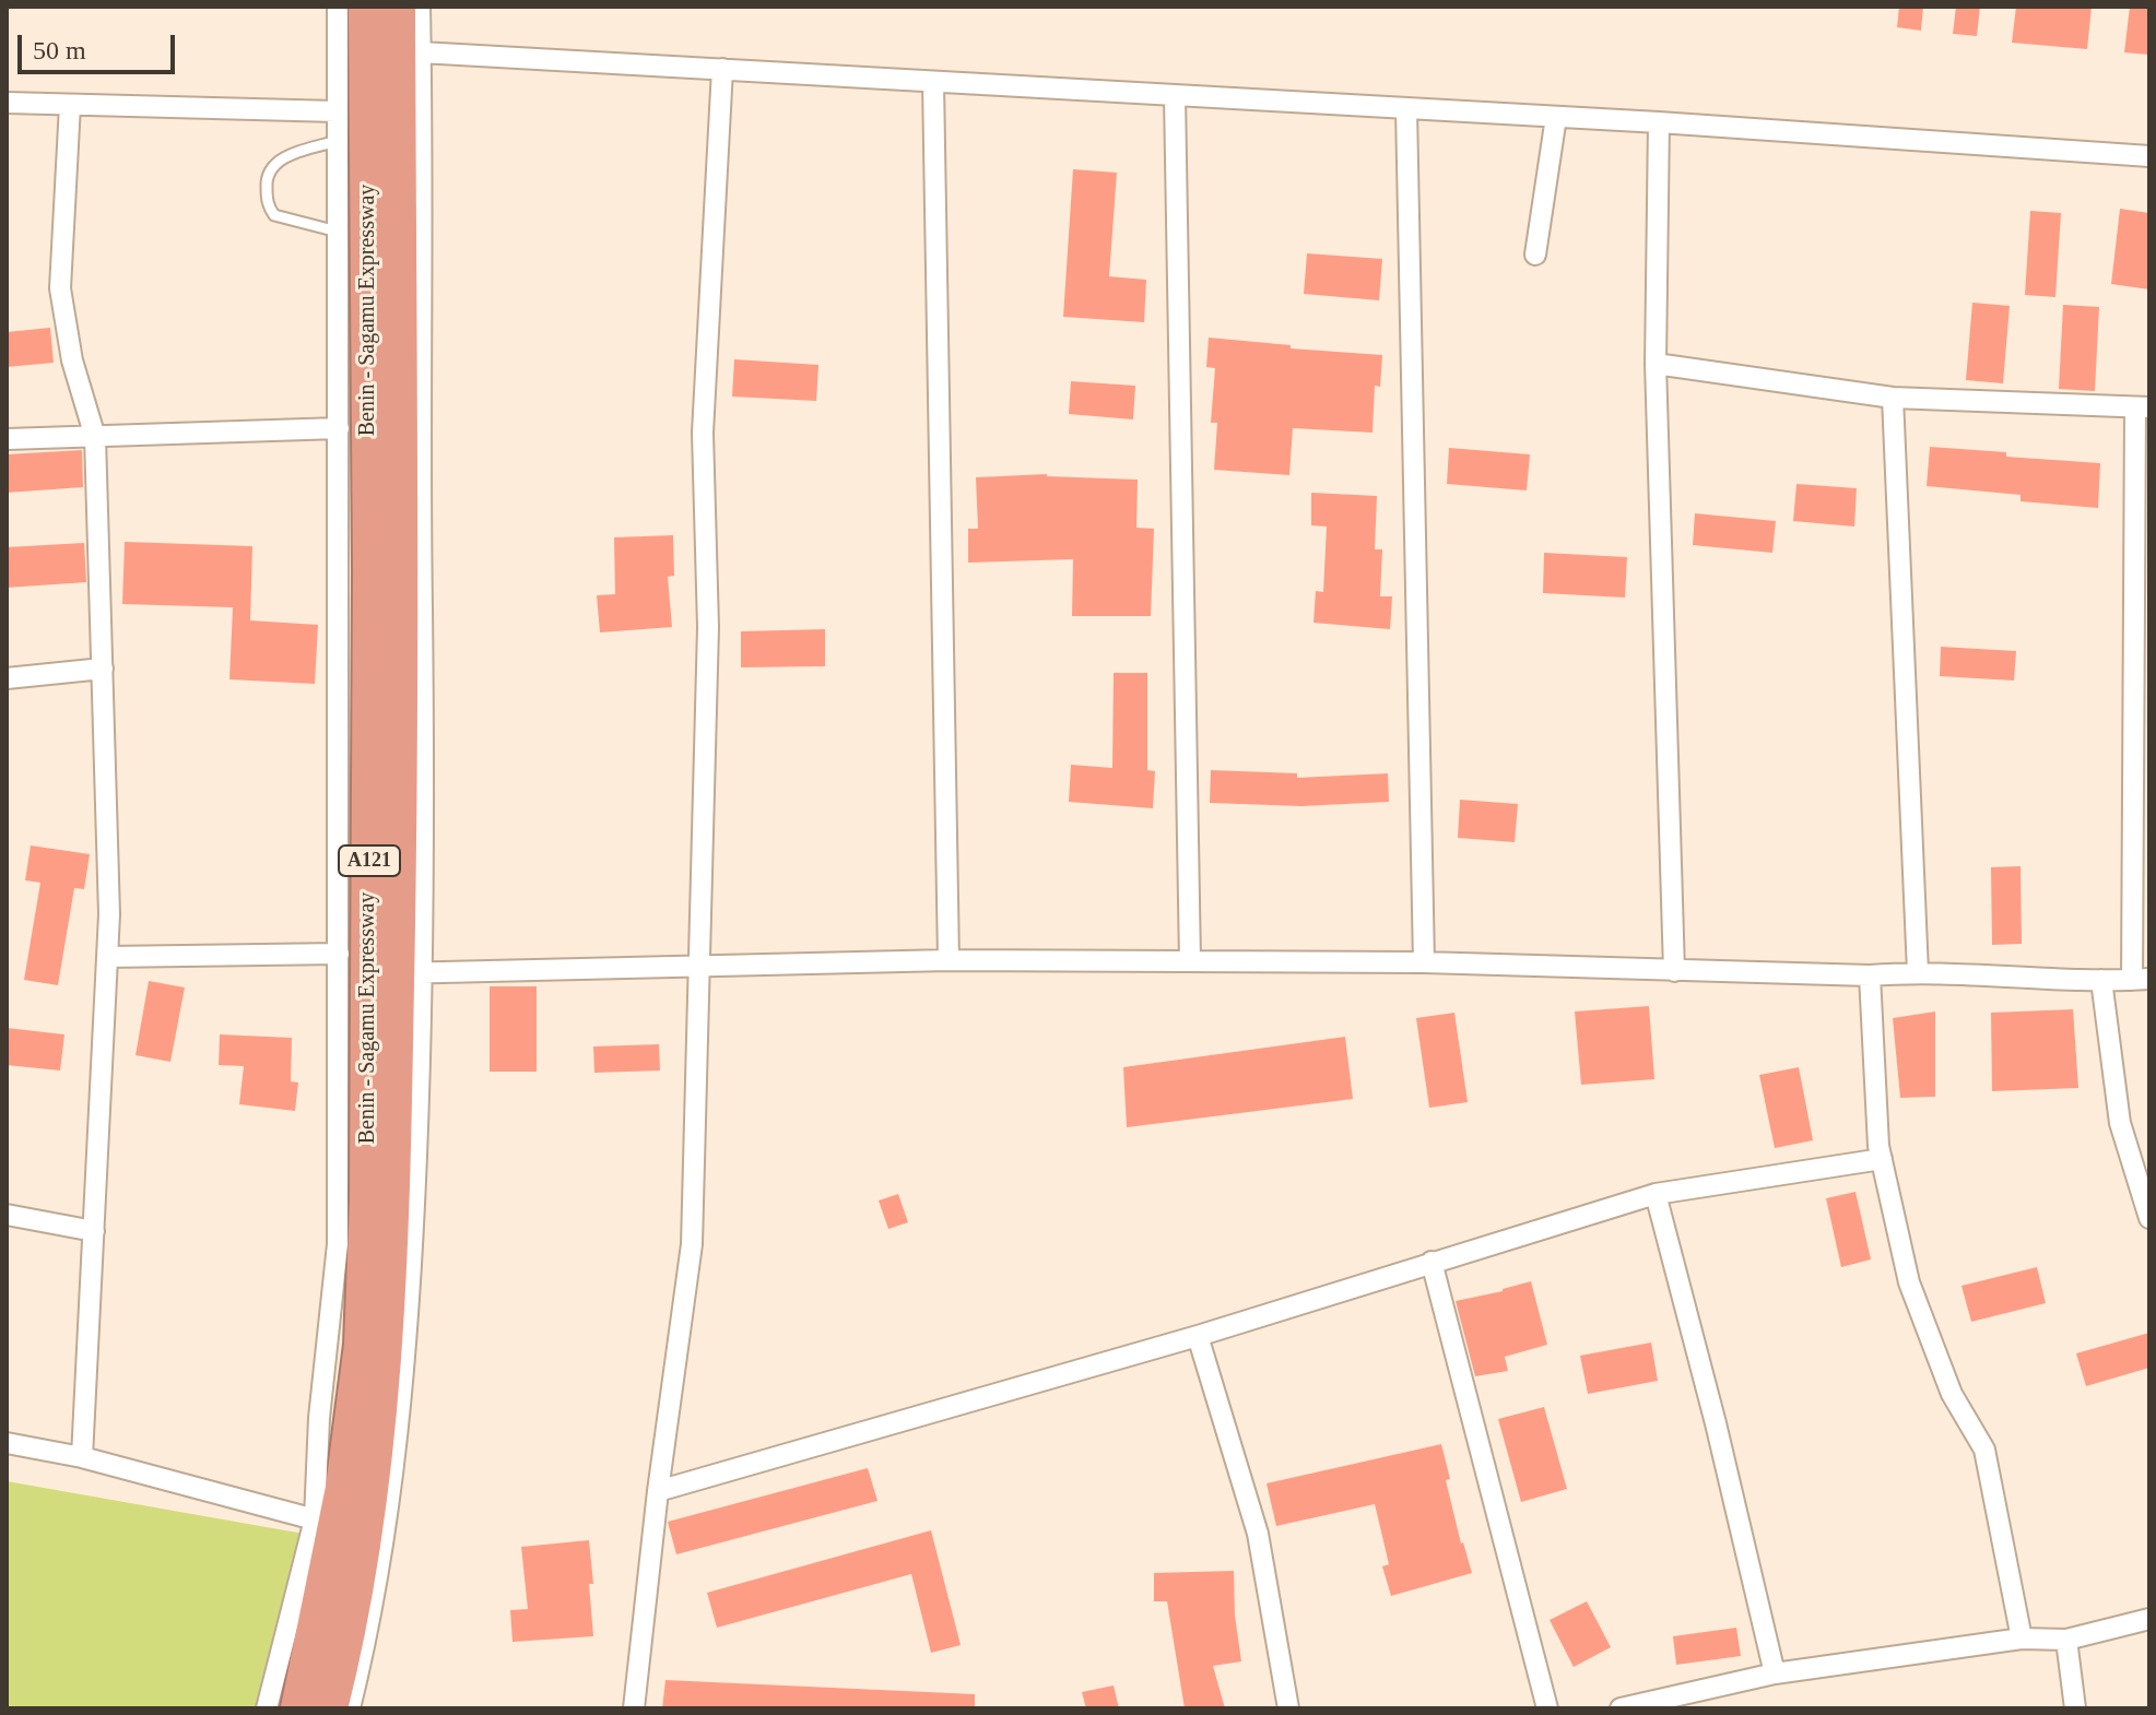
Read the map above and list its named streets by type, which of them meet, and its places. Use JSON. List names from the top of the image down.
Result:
{
  "streets": {
    "highway": ["Benin - Sagamu Expressway", "A121"]
  },
  "crossings": [
    ["Benin - Sagamu Expressway", "A121"]
  ],
  "scale_bar": "50 m"
}
